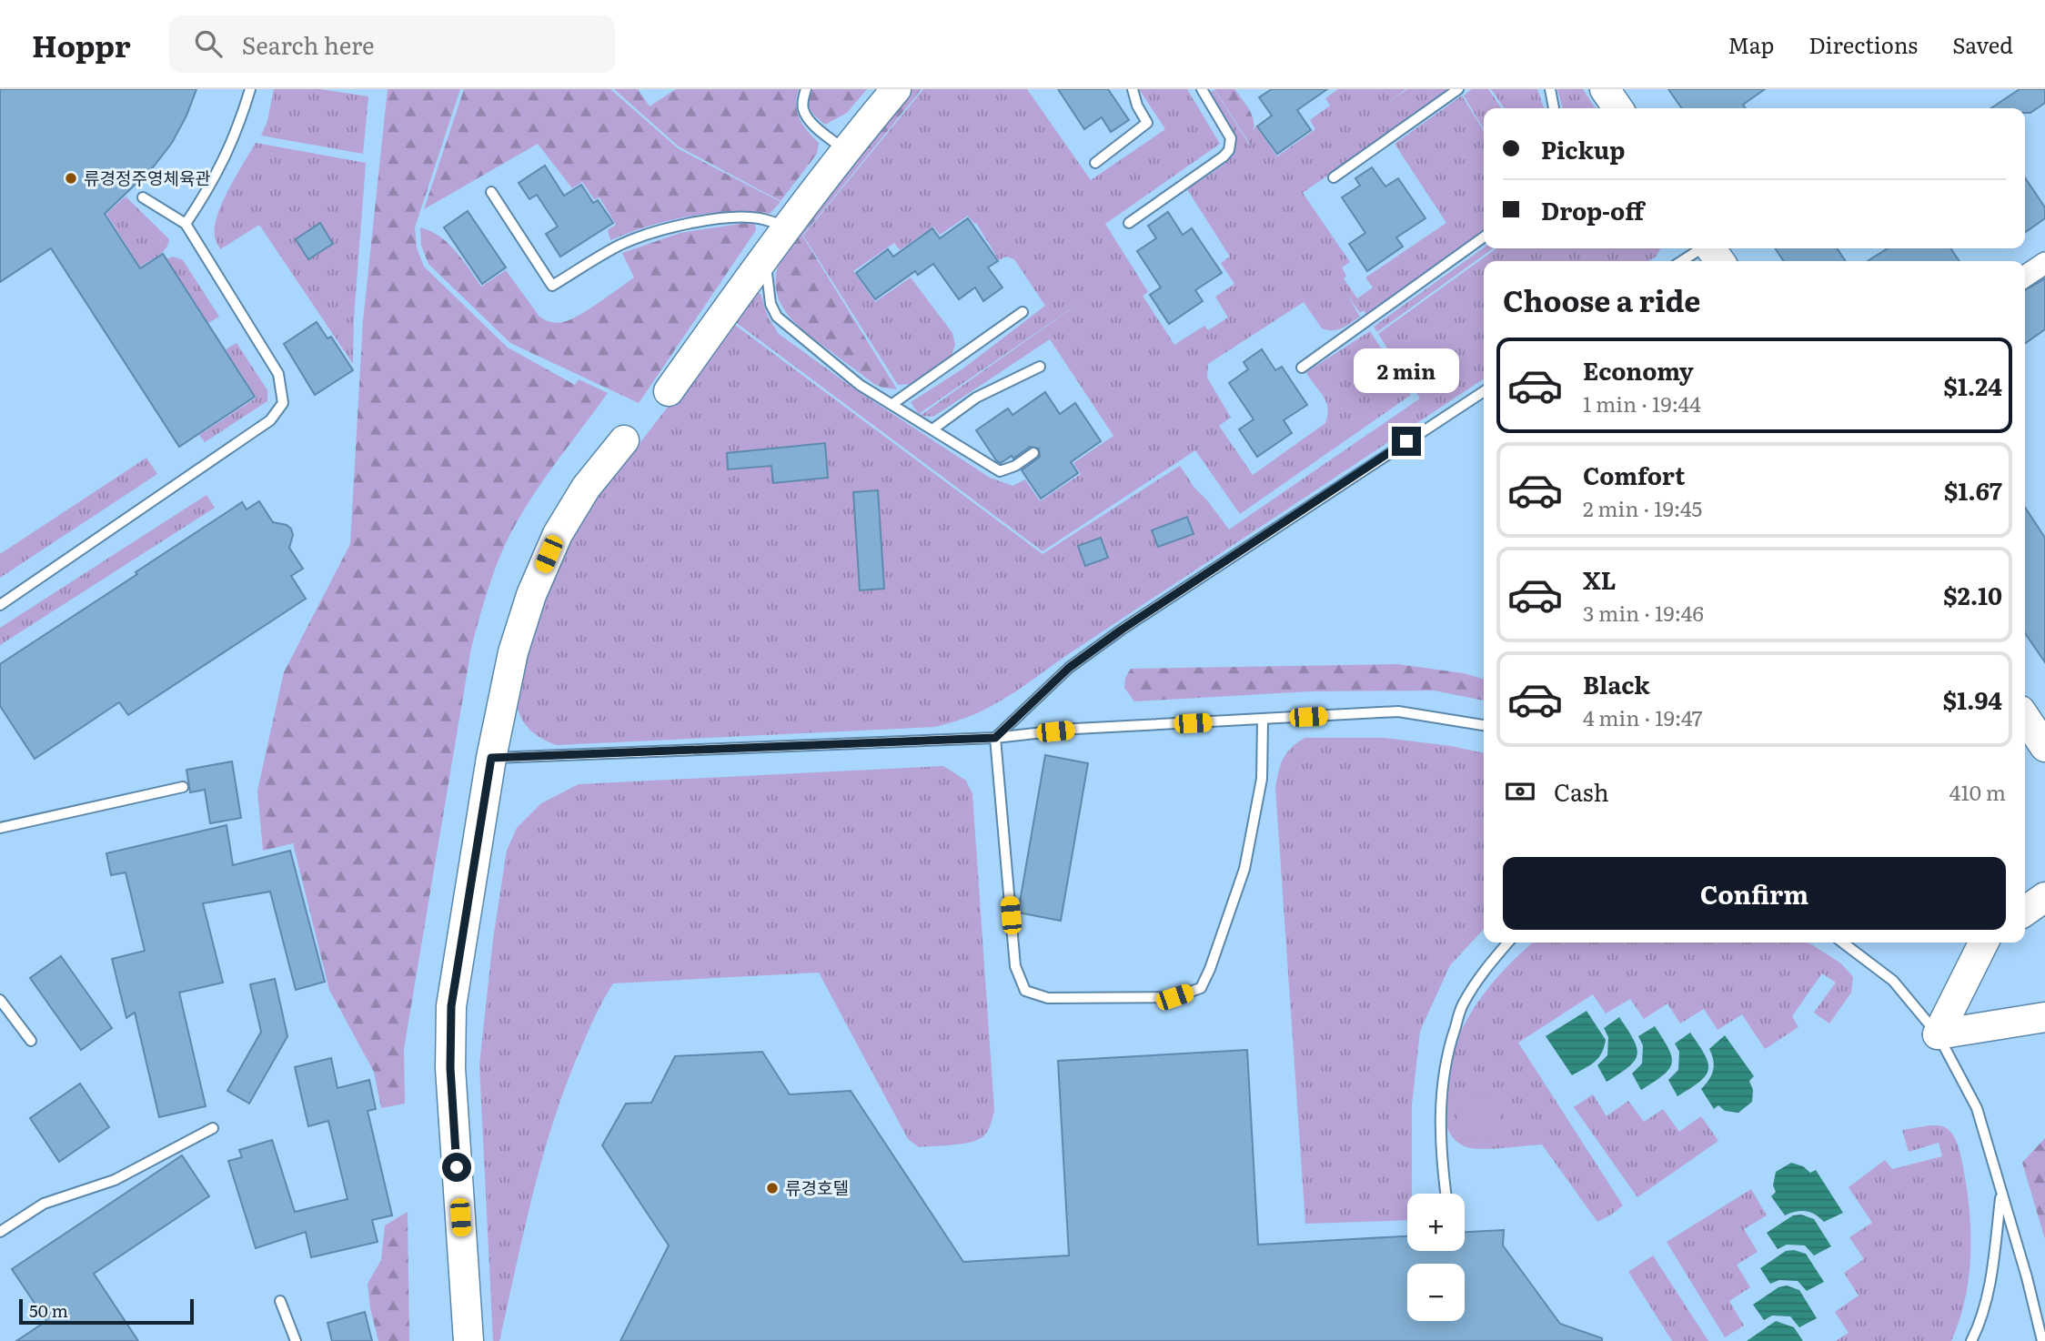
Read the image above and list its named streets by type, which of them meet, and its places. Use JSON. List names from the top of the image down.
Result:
{
  "places": ["류경정주영체육관", "류경호텔"],
  "scale_bar": "50 m",
  "page": {
    "header": "Hoppr",
    "search": "Search here",
    "nav": ["Map", "Directions", "Saved"],
    "banner": ["Pickup", "Drop-off"],
    "heading": "Choose a ride",
    "list": [
      {
        "name": "Economy",
        "note": "1 min · 19:44",
        "value": "$1.24"
      },
      {
        "name": "Comfort",
        "note": "2 min · 19:45",
        "value": "$1.67"
      },
      {
        "name": "XL",
        "note": "3 min · 19:46",
        "value": "$2.10"
      },
      {
        "name": "Black",
        "note": "4 min · 19:47",
        "value": "$1.94"
      }
    ],
    "bubble": "2 min",
    "pay": ["Cash", "410 m"],
    "buttons": "Confirm",
    "map_buttons": ["+", "−"],
    "scale": "50 m"
  }
}
